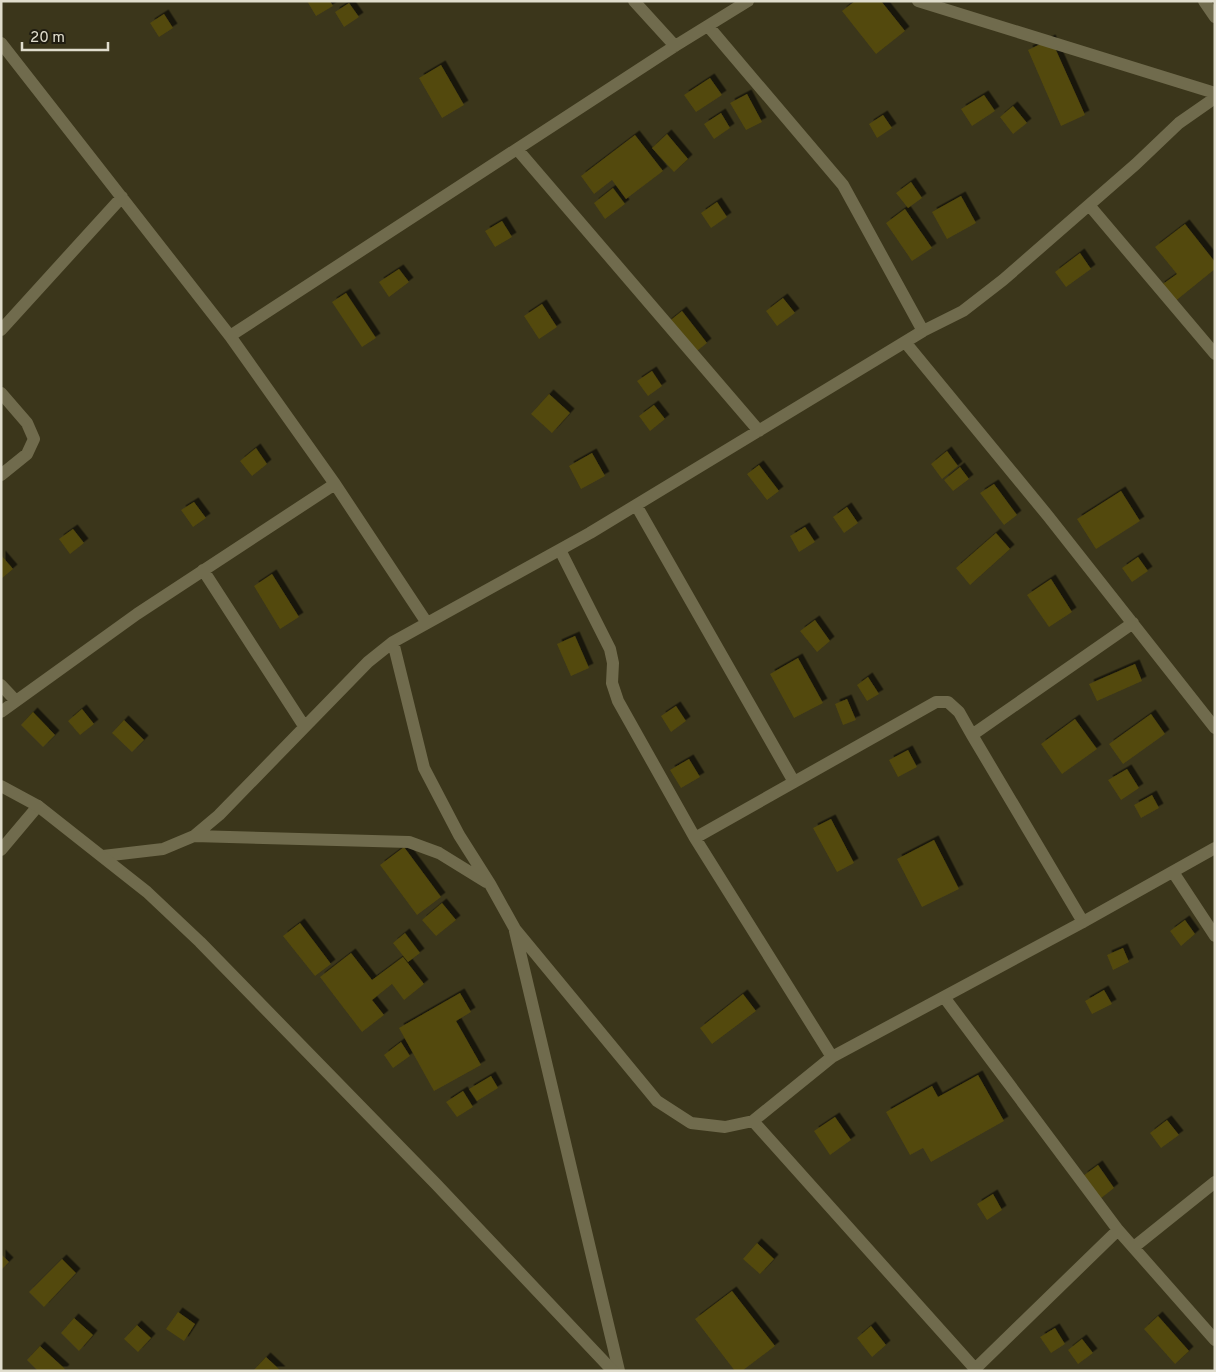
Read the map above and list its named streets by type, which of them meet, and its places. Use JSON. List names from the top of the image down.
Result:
{
  "scale_bar": "20 m"
}
